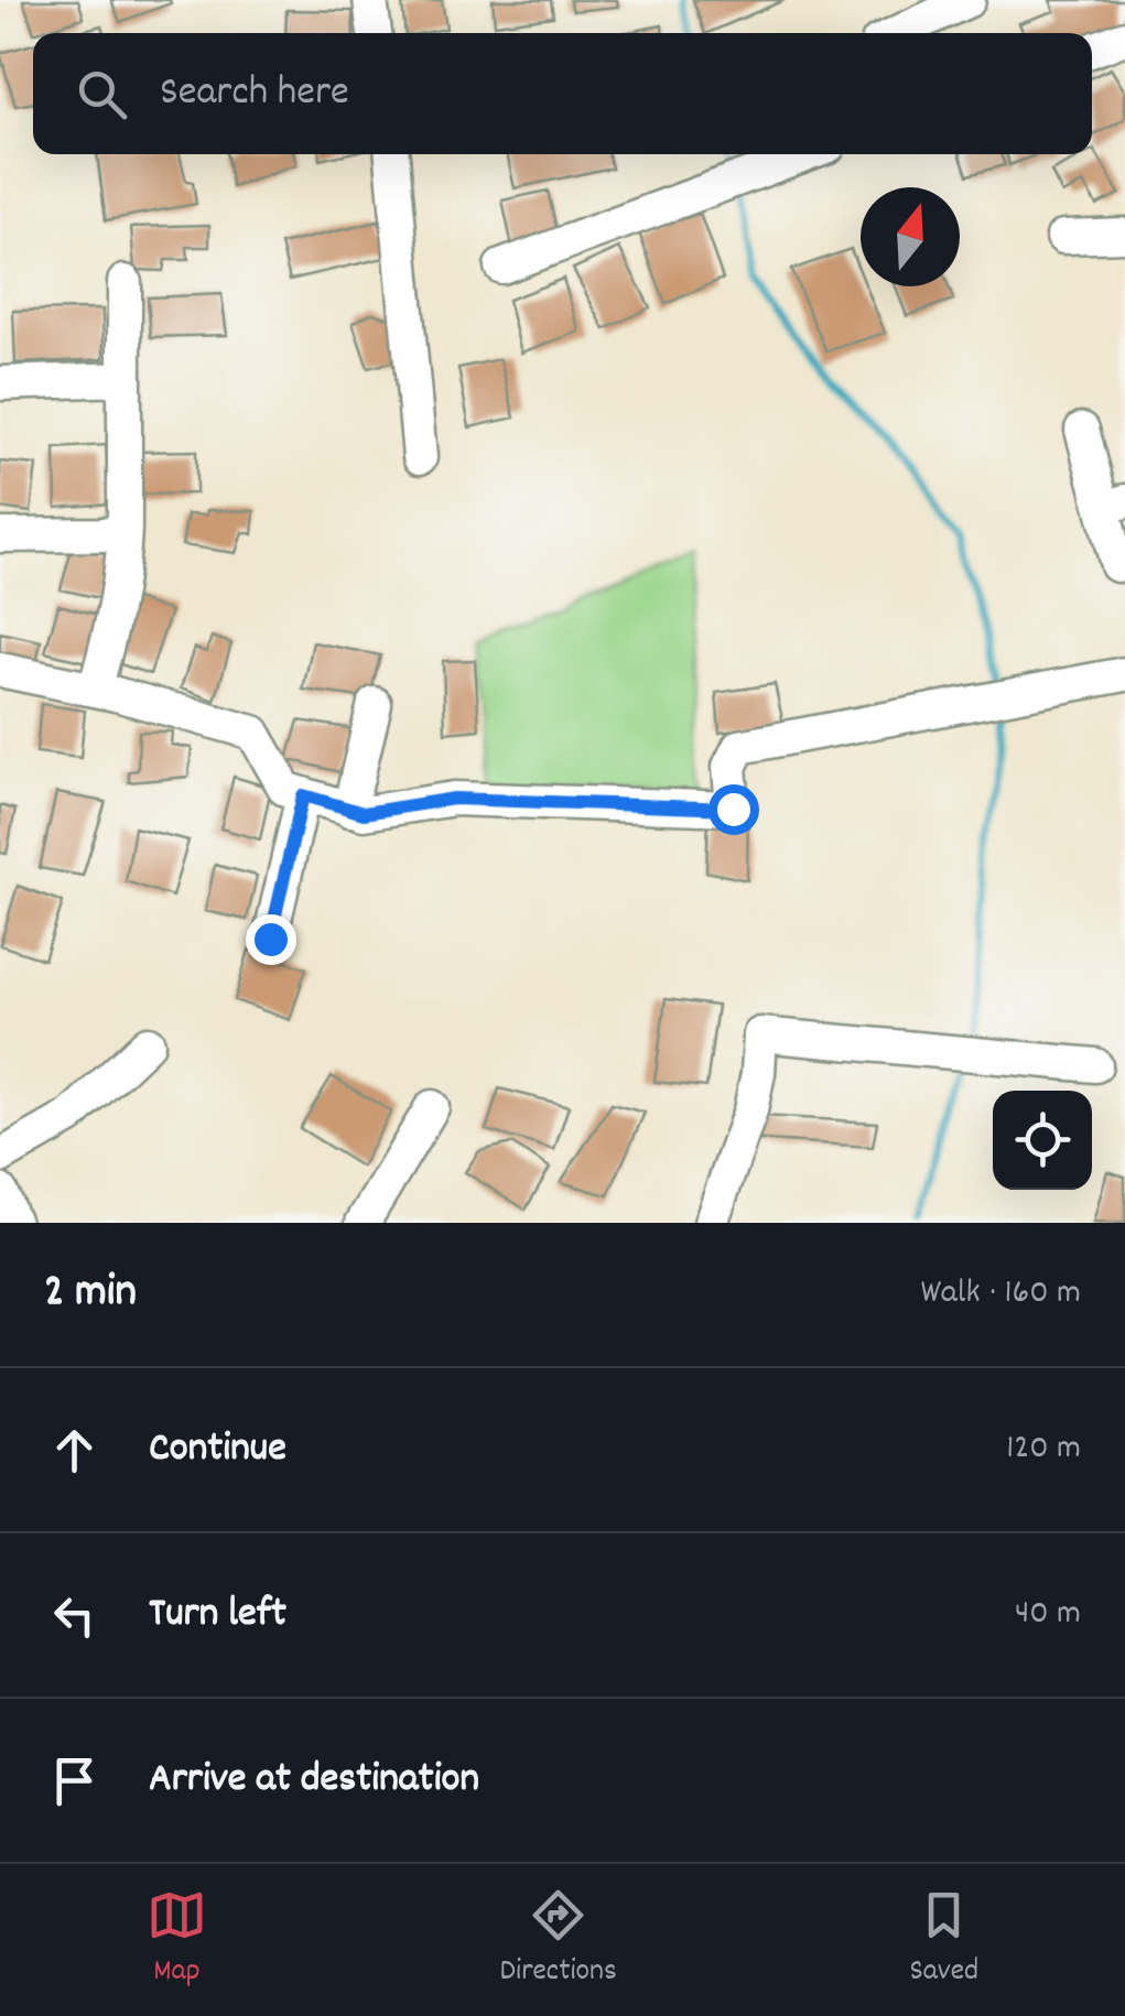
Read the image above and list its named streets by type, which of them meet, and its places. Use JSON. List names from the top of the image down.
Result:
{
  "north": "top",
  "page": {
    "search": "Search here",
    "heading": ["2 min", "Walk · 160 m"],
    "list": [
      ["Continue", "120 m"],
      ["Turn left", "40 m"],
      "Arrive at destination"
    ],
    "nav": ["Map", "Directions", "Saved"]
  }
}
